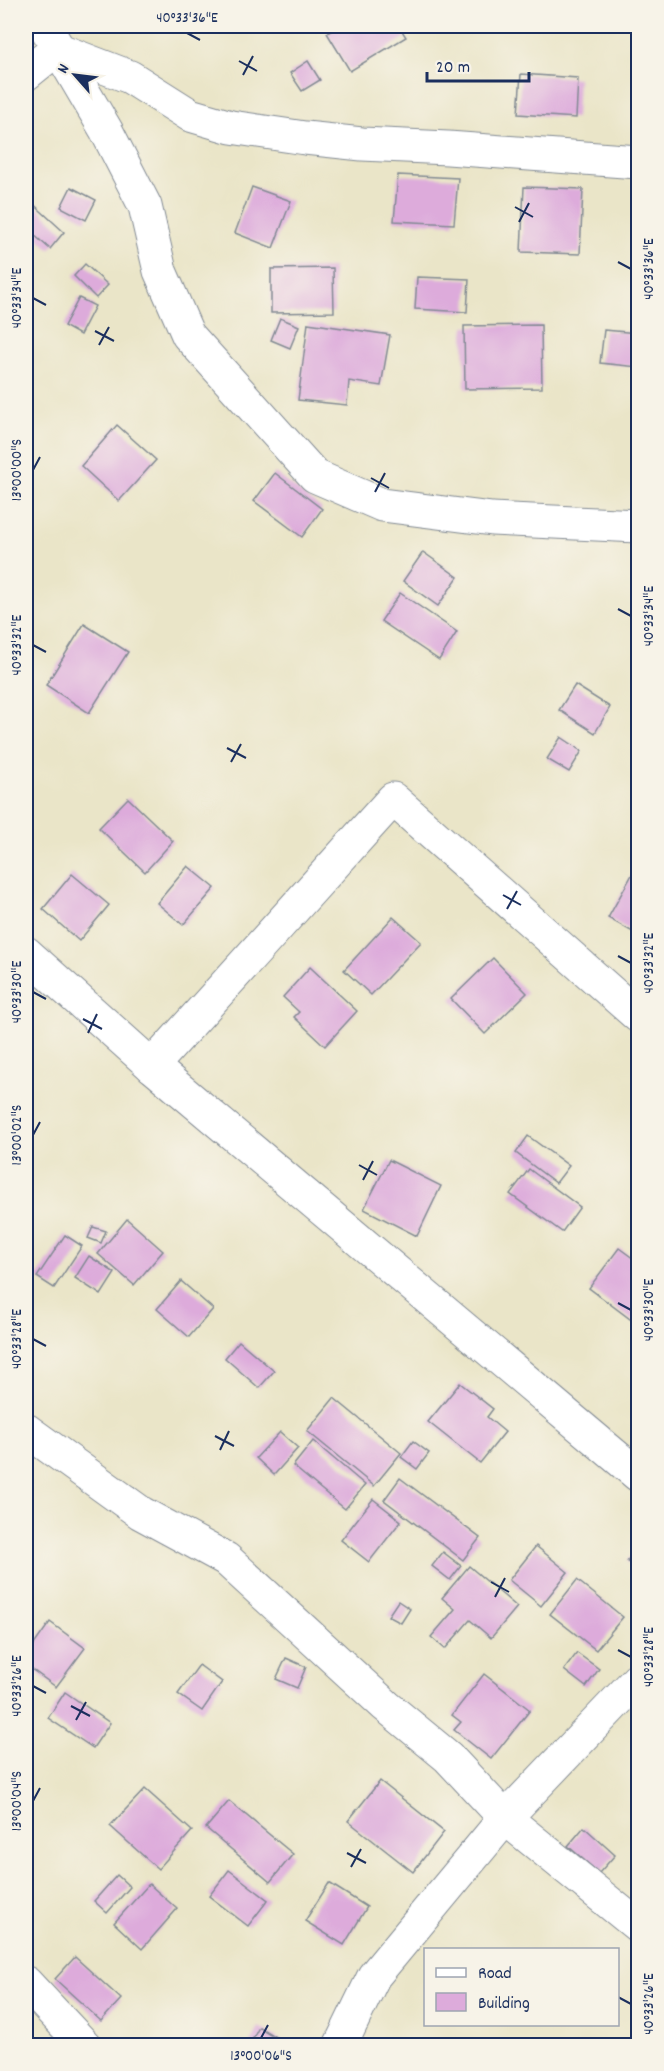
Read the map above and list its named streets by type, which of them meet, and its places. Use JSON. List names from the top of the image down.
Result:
{
  "legend": ["Road", "Building"],
  "scale_bar": "20 m",
  "north": "top left",
  "coordinates": [
    "40°33'36\"E",
    "40°33'34\"E",
    "13°00'00\"S",
    "40°33'32\"E",
    "40°33'30\"E",
    "13°00'02\"S",
    "40°33'28\"E",
    "40°33'26\"E",
    "13°00'04\"S",
    "13°00'06\"S"
  ]
}
